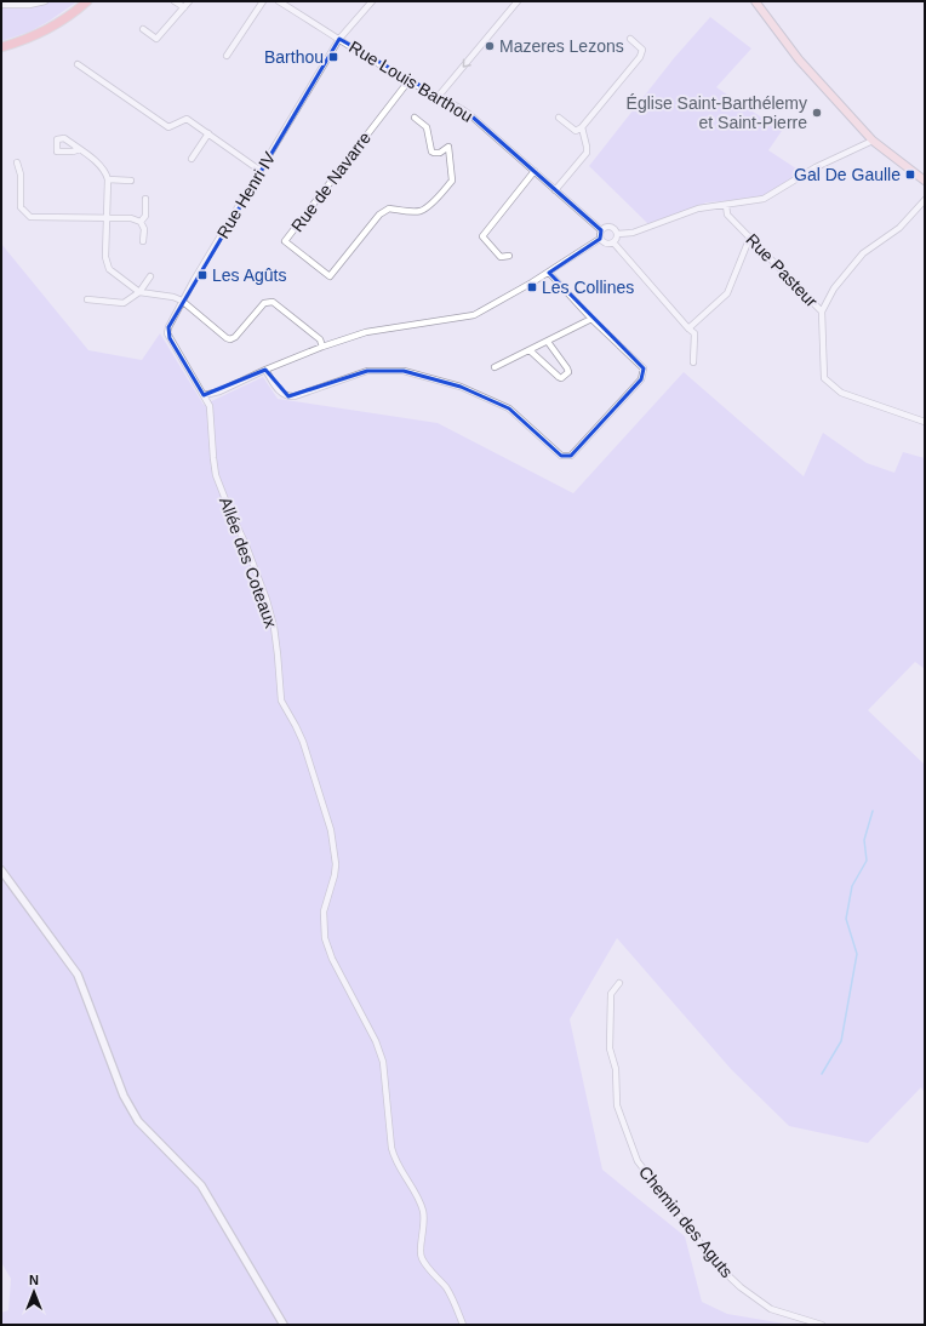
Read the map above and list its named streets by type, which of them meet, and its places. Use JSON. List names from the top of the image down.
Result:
{
  "streets": {
    "street": [
      "Rue Louis Barthou",
      "Rue de Navarre",
      "Rue Henri IV",
      "Rue Pasteur",
      "Allée des Coteaux",
      "Chemin des Aguts"
    ]
  },
  "crossings": [
    ["Rue Louis Barthou", "Rue de Navarre"],
    ["Rue Louis Barthou", "Rue Henri IV"],
    ["Rue Henri IV", "Allée des Coteaux"]
  ],
  "places": {
    "other": ["Mazeres Lezons", "Église Saint-Barthélemy et Saint-Pierre"],
    "transit": [
      "Barthou",
      "Gal De Gaulle",
      "Les Agûts",
      "Les Collines"
    ]
  },
  "north": "top"
}
